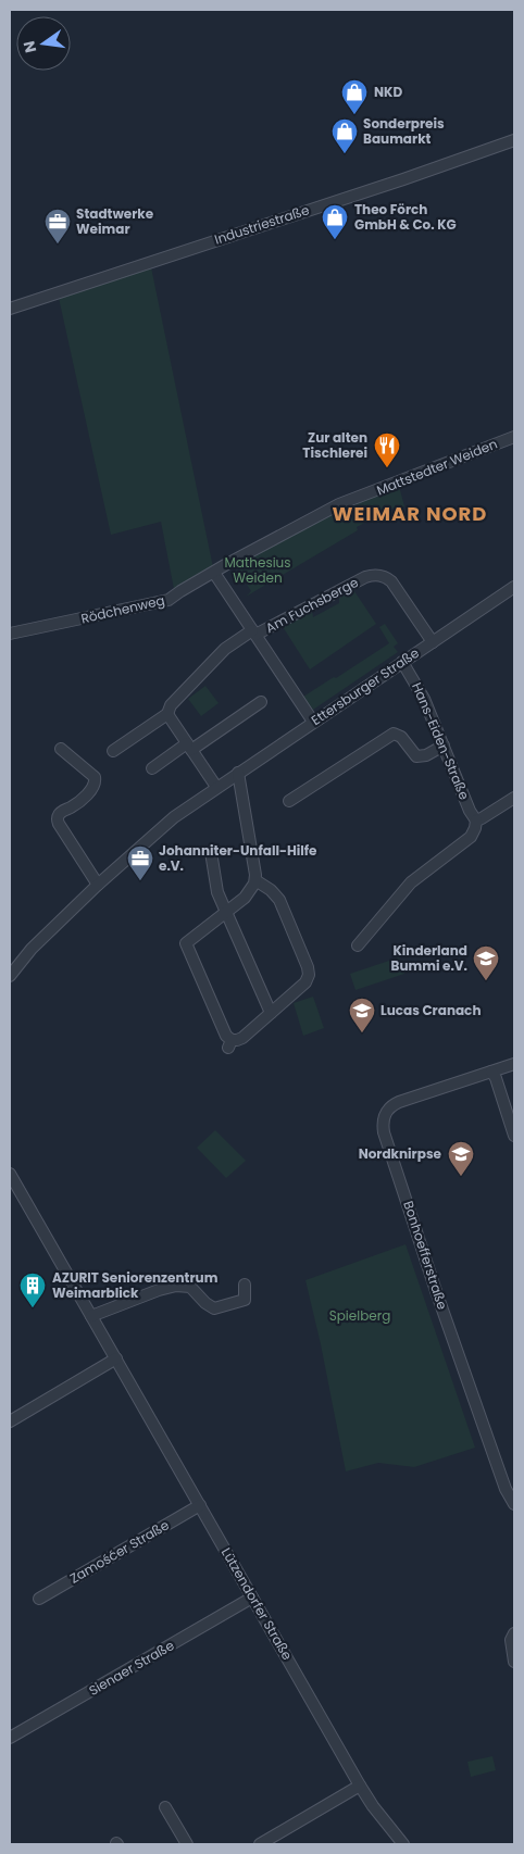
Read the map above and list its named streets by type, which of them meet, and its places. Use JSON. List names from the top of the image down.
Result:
{
  "streets": {
    "street": [
      "Industriestraße",
      "Mattstedter Weiden",
      "Am Fuchsberge",
      "Rödchenweg",
      "Ettersburger Straße",
      "Hans-Eiden-Straße",
      "Bonhoefferstraße",
      "Zamośćer Straße",
      "Lützendorfer Straße",
      "Sienaer Straße"
    ]
  },
  "crossings": [
    ["Mattstedter Weiden", "Rödchenweg"],
    ["Am Fuchsberge", "Ettersburger Straße"],
    ["Ettersburger Straße", "Hans-Eiden-Straße"],
    ["Zamośćer Straße", "Lützendorfer Straße"],
    ["Lützendorfer Straße", "Sienaer Straße"]
  ],
  "districts": ["WEIMAR NORD"],
  "parks": ["Mathesius Weiden", "Spielberg"],
  "places": {
    "shop": ["NKD", "Sonderpreis Baumarkt", "Theo Förch GmbH & Co. KG"],
    "office": ["Stadtwerke Weimar", "Johanniter-Unfall-Hilfe e.V."],
    "restaurant": ["Zur alten Tischlerei"],
    "school or university": ["Kinderland Bummi e.V.", "Lucas Cranach", "Nordknirpse"],
    "building": ["AZURIT Seniorenzentrum Weimarblick"]
  },
  "north": "left"
}
